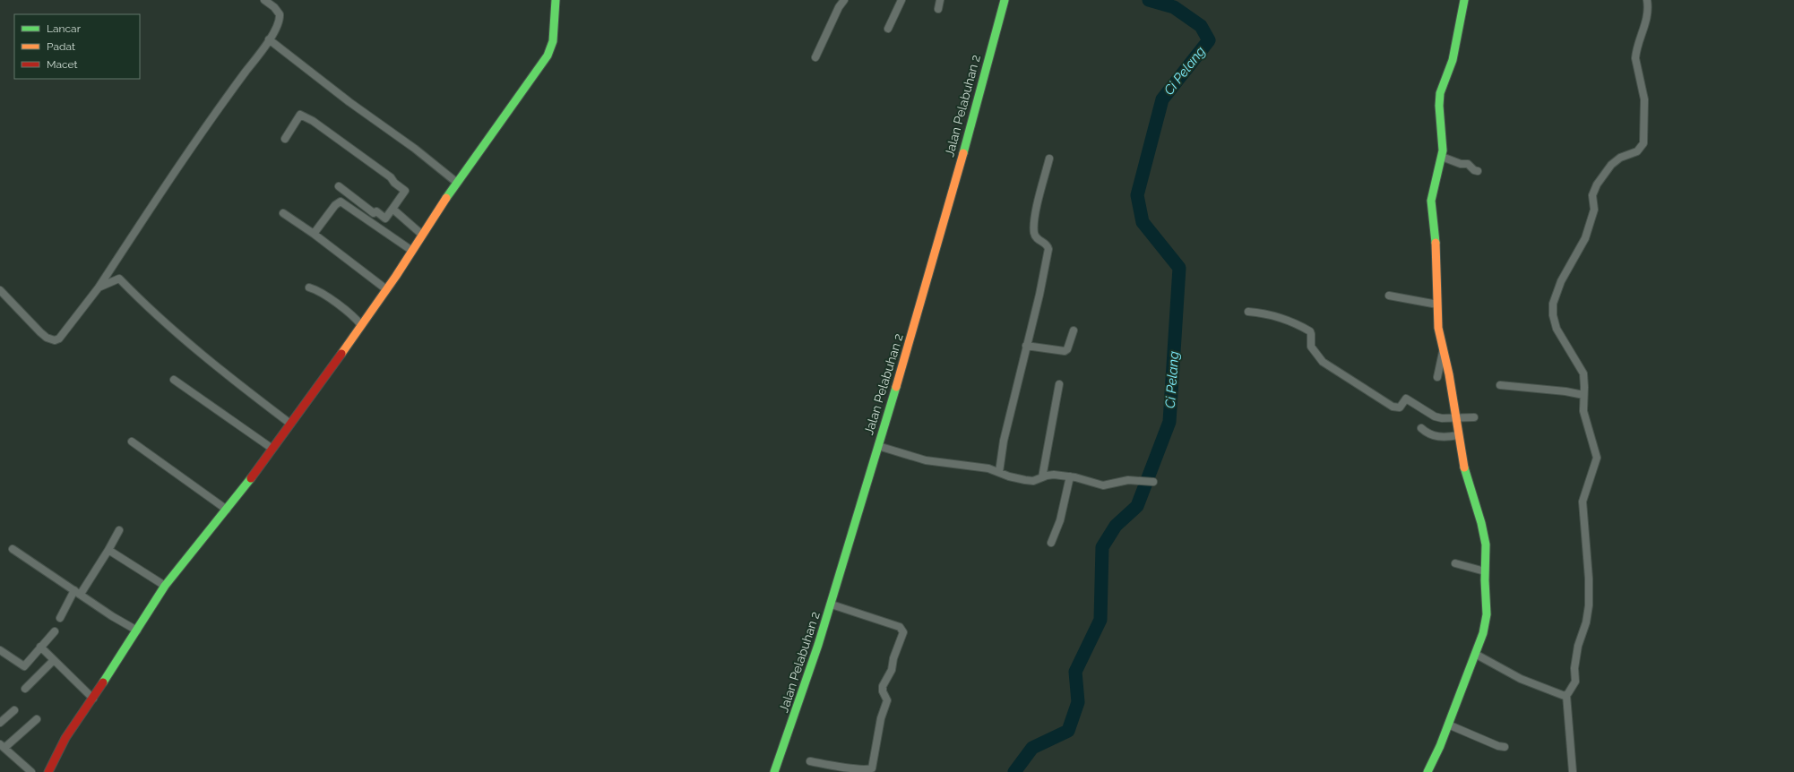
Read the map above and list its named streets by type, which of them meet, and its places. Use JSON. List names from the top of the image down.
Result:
{
  "streets": {
    "street": ["Jalan Pelabuhan 2"]
  },
  "water": ["Ci Pelang"],
  "legend": ["Lancar", "Padat", "Macet"]
}
